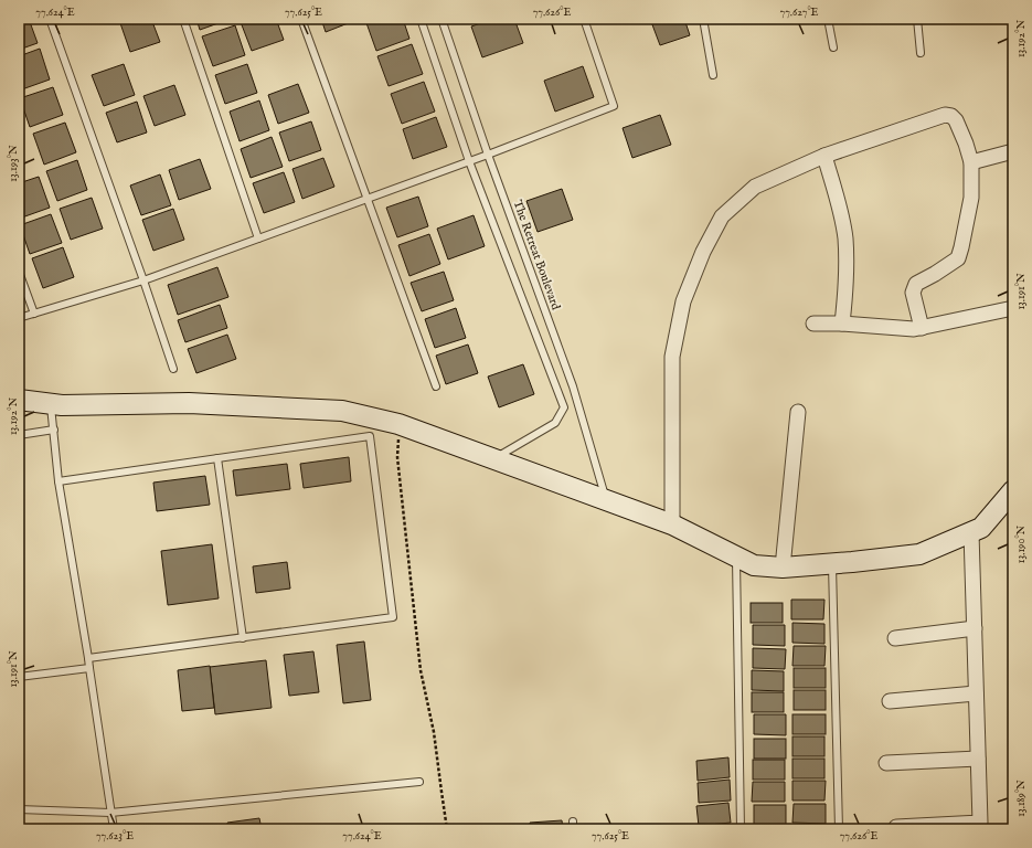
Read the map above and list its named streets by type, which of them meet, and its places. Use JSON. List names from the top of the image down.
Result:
{
  "streets": {
    "lane": ["The Retreat Boulevard"]
  },
  "coordinates": [
    "77.624°E",
    "77.625°E",
    "77.626°E",
    "77.627°E",
    "13.192°N",
    "13.193°N",
    "13.191°N",
    "13.190°N",
    "13.189°N",
    "77.623°E"
  ]
}
